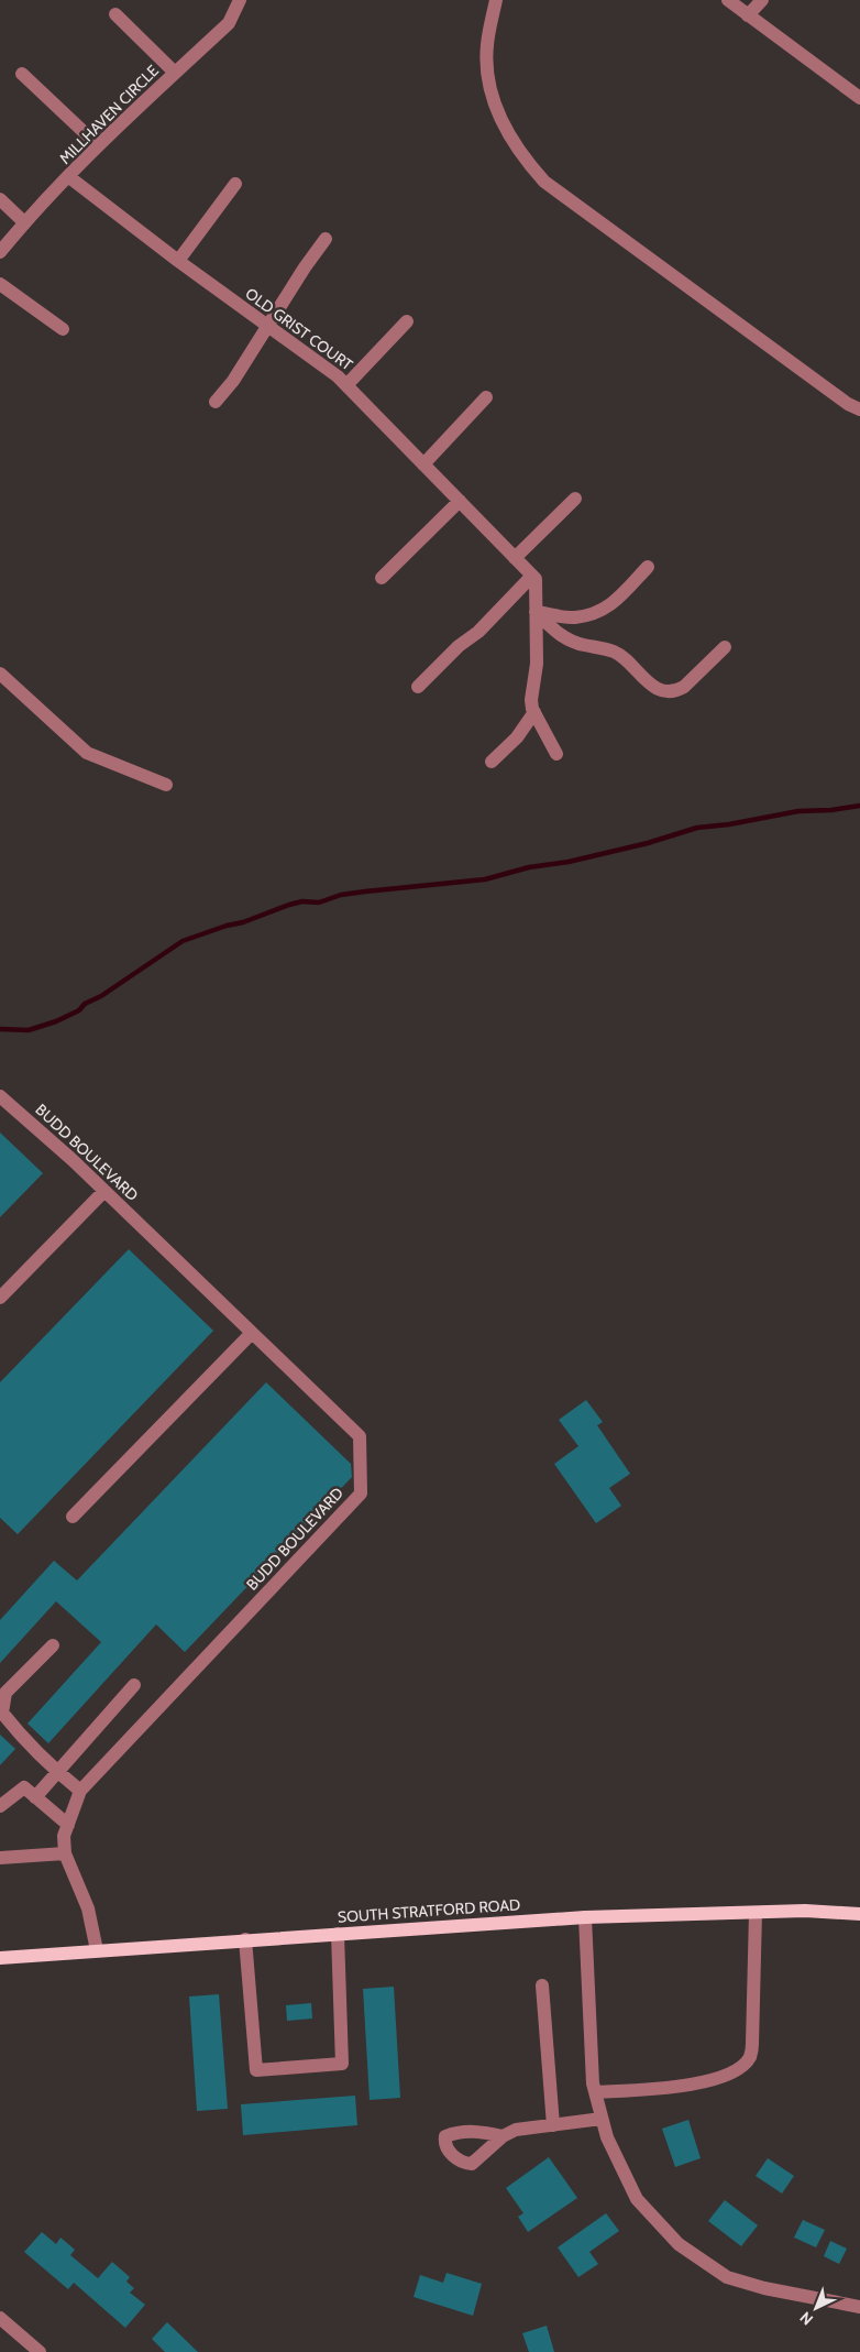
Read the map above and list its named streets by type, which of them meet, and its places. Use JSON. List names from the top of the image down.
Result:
{
  "streets": {
    "main road": ["SOUTH STRATFORD ROAD"],
    "street": ["MILLHAVEN CIRCLE", "OLD GRIST COURT", "BUDD BOULEVARD"]
  },
  "crossings": [
    ["MILLHAVEN CIRCLE", "OLD GRIST COURT"],
    ["BUDD BOULEVARD", "SOUTH STRATFORD ROAD"]
  ],
  "north": "bottom left"
}
